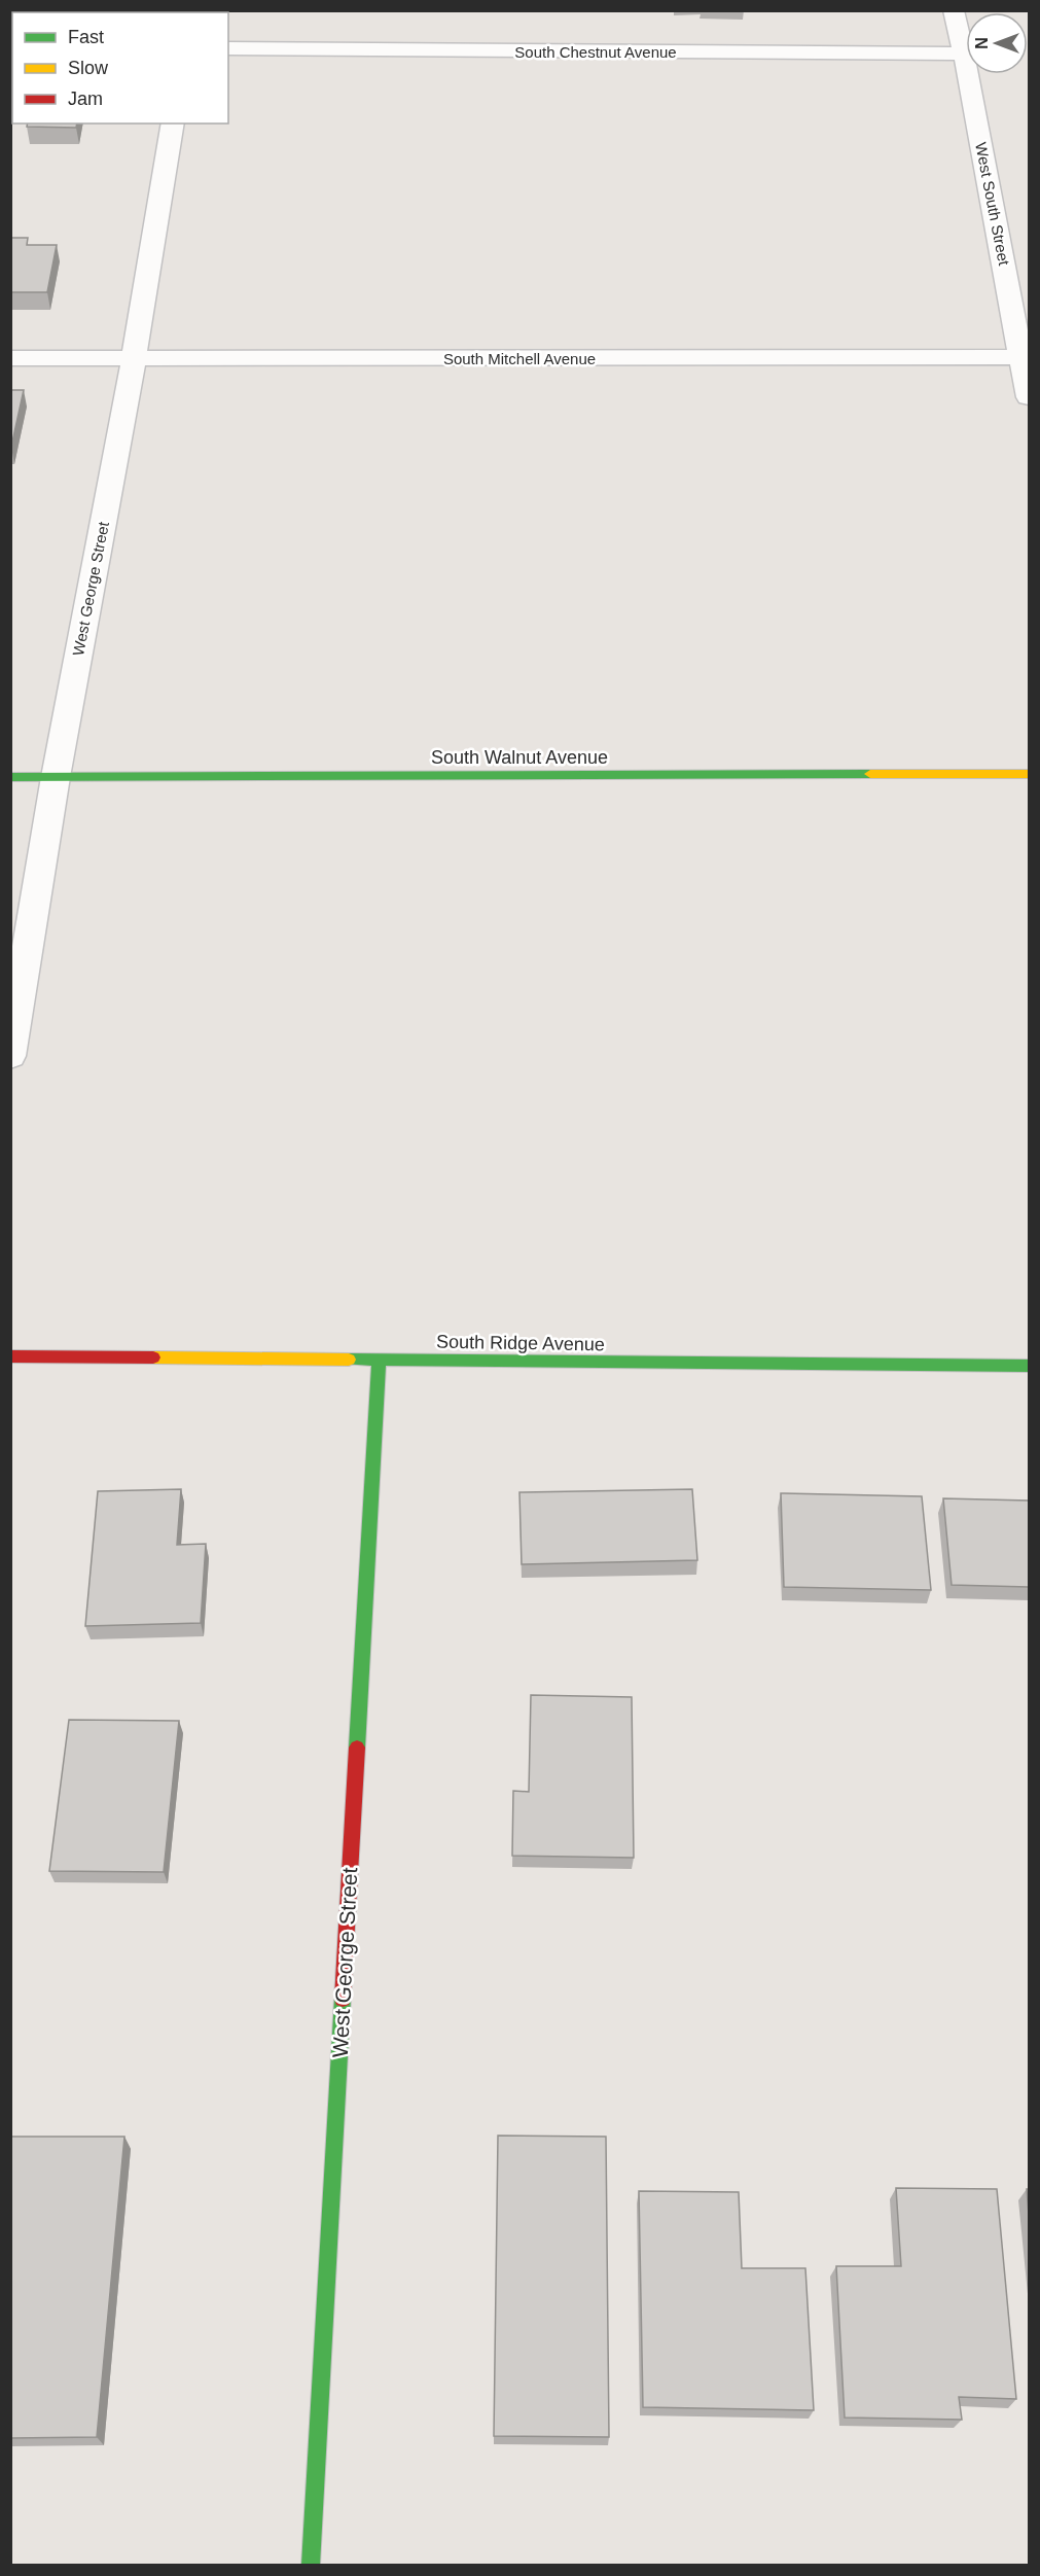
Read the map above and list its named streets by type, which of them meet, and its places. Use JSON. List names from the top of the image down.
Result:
{
  "streets": {
    "street": [
      "South Chestnut Avenue",
      "West South Street",
      "South Mitchell Avenue",
      "West George Street",
      "South Walnut Avenue",
      "South Ridge Avenue"
    ]
  },
  "crossings": [
    ["South Chestnut Avenue", "West South Street"],
    ["West South Street", "South Mitchell Avenue"],
    ["South Mitchell Avenue", "West George Street"],
    ["West George Street", "South Walnut Avenue"],
    ["West George Street", "South Ridge Avenue"]
  ],
  "legend": ["Fast", "Slow", "Jam"],
  "north": "left"
}
